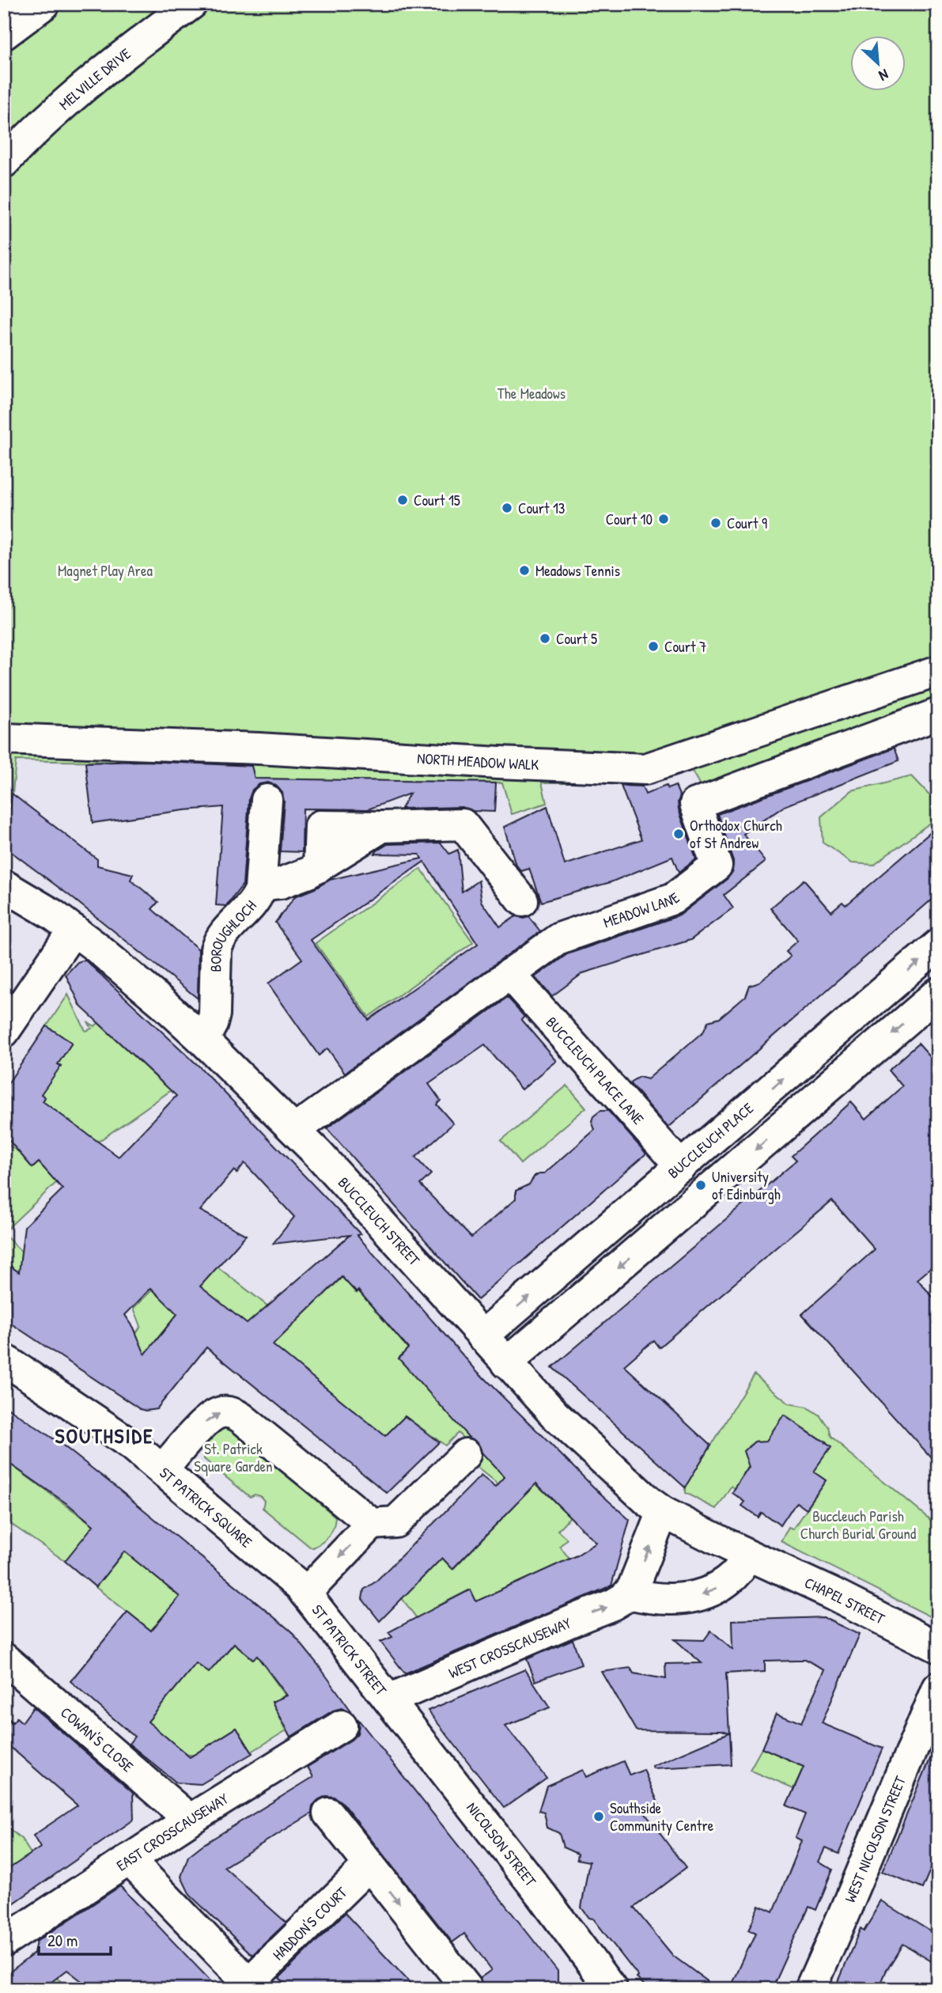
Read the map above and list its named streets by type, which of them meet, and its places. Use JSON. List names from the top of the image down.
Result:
{
  "streets": {
    "street": [
      "MELVILLE DRIVE",
      "NORTH MEADOW WALK",
      "MEADOW LANE",
      "BOROUGHLOCH",
      "BUCCLEUCH PLACE LANE",
      "BUCCLEUCH PLACE",
      "BUCCLEUCH STREET",
      "ST PATRICK SQUARE",
      "CHAPEL STREET",
      "WEST CROSSCAUSEWAY",
      "ST PATRICK STREET",
      "COWAN'S CLOSE",
      "EAST CROSSCAUSEWAY",
      "WEST NICOLSON STREET",
      "NICOLSON STREET",
      "HADDON'S COURT"
    ]
  },
  "crossings": [
    ["MEADOW LANE", "BUCCLEUCH PLACE LANE"],
    ["MEADOW LANE", "BUCCLEUCH STREET"],
    ["BOROUGHLOCH", "BUCCLEUCH STREET"],
    ["BUCCLEUCH PLACE LANE", "BUCCLEUCH PLACE"],
    ["BUCCLEUCH PLACE", "BUCCLEUCH STREET"],
    ["BUCCLEUCH STREET", "CHAPEL STREET"],
    ["ST PATRICK SQUARE", "ST PATRICK STREET"],
    ["WEST CROSSCAUSEWAY", "ST PATRICK STREET"],
    ["WEST CROSSCAUSEWAY", "NICOLSON STREET"],
    ["ST PATRICK STREET", "NICOLSON STREET"],
    ["COWAN'S CLOSE", "EAST CROSSCAUSEWAY"]
  ],
  "districts": ["SOUTHSIDE"],
  "parks": [
    "The Meadows",
    "Magnet Play Area",
    "St. Patrick Square Garden",
    "Buccleuch Parish Church Burial Ground"
  ],
  "places": [
    "Court 15",
    "Court 13",
    "Court 10",
    "Court 9",
    "Meadows Tennis",
    "Court 5",
    "Court 7",
    "Orthodox Church of St Andrew",
    "University of Edinburgh",
    "Southside Community Centre"
  ],
  "scale_bar": "20 m",
  "north": "bottom right"
}
